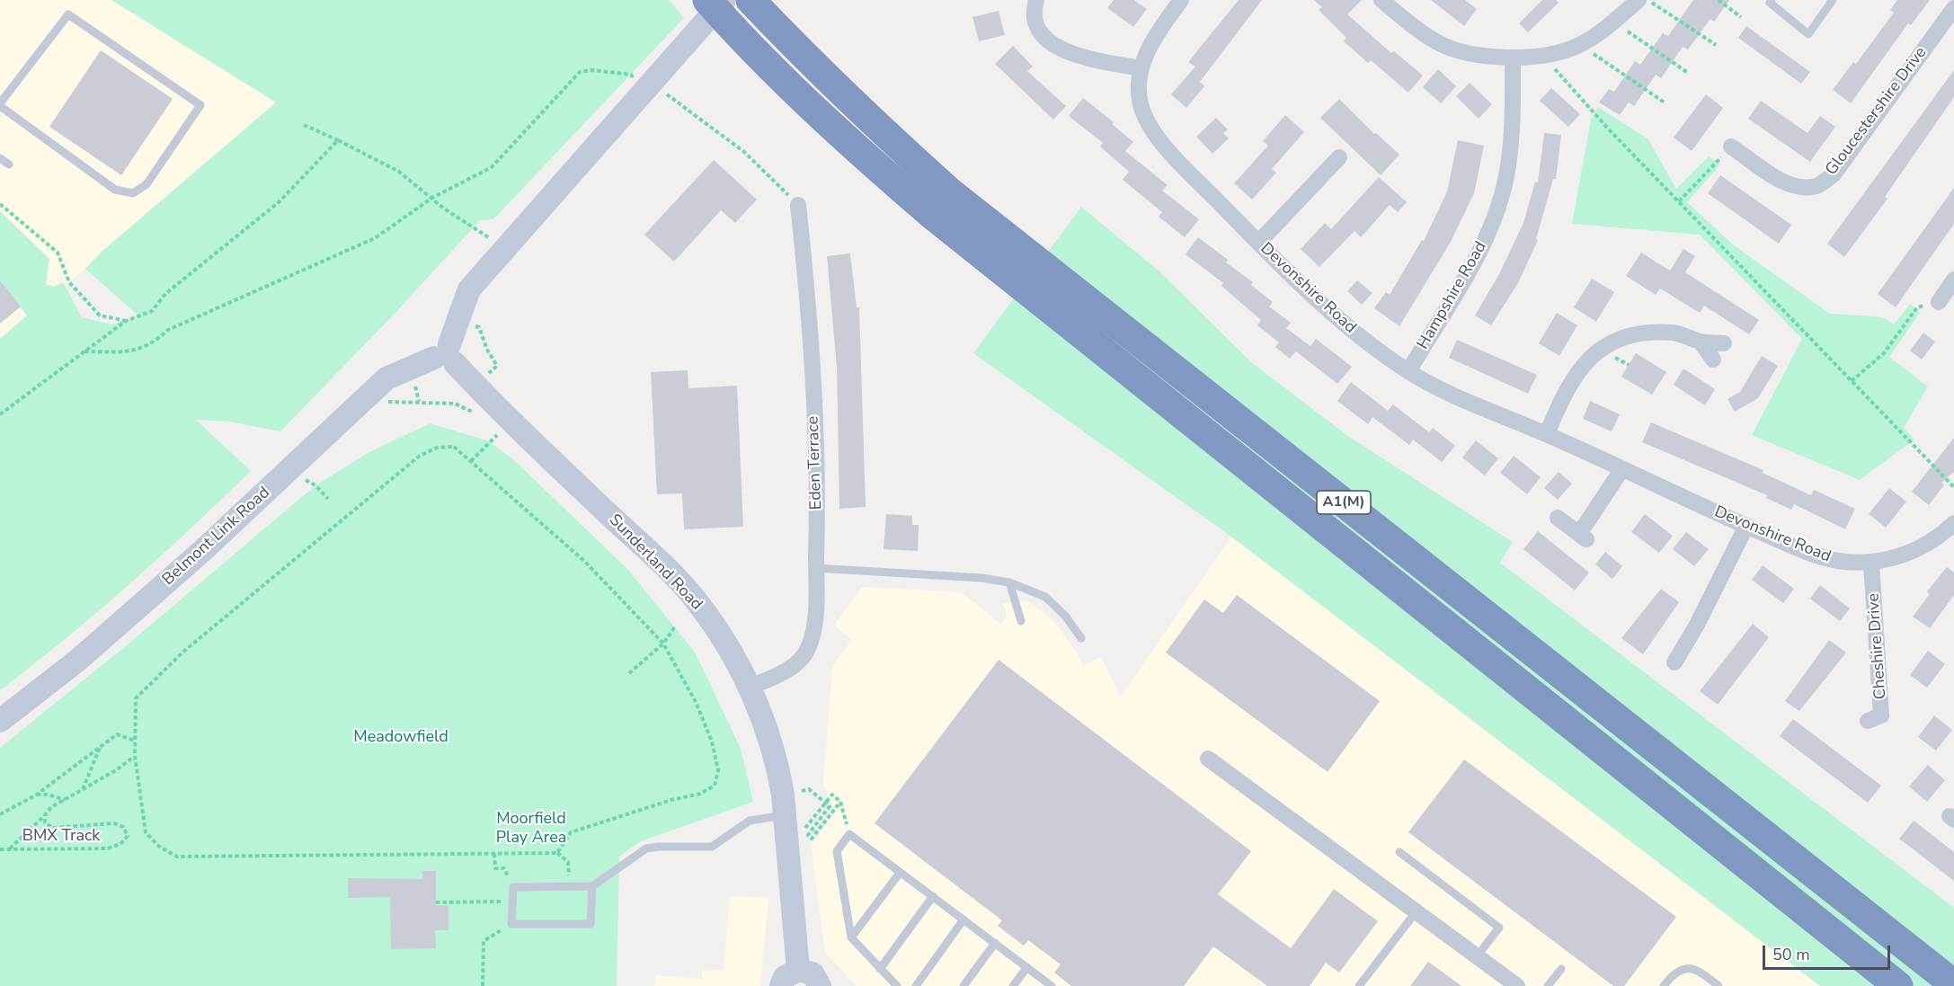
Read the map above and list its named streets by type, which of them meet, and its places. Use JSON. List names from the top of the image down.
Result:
{
  "streets": {
    "highway": ["A1(M)"],
    "street": [
      "Gloucestershire Drive",
      "Devonshire Road",
      "Hampshire Road",
      "Eden Terrace",
      "Belmont Link Road",
      "Sunderland Road",
      "Cheshire Drive"
    ],
    "path": ["BMX Track"]
  },
  "crossings": [
    ["Devonshire Road", "Hampshire Road"],
    ["Devonshire Road", "Cheshire Drive"],
    ["Eden Terrace", "Sunderland Road"],
    ["Belmont Link Road", "Sunderland Road"]
  ],
  "parks": ["Meadowfield", "Moorfield Play Area"],
  "scale_bar": "50 m"
}
